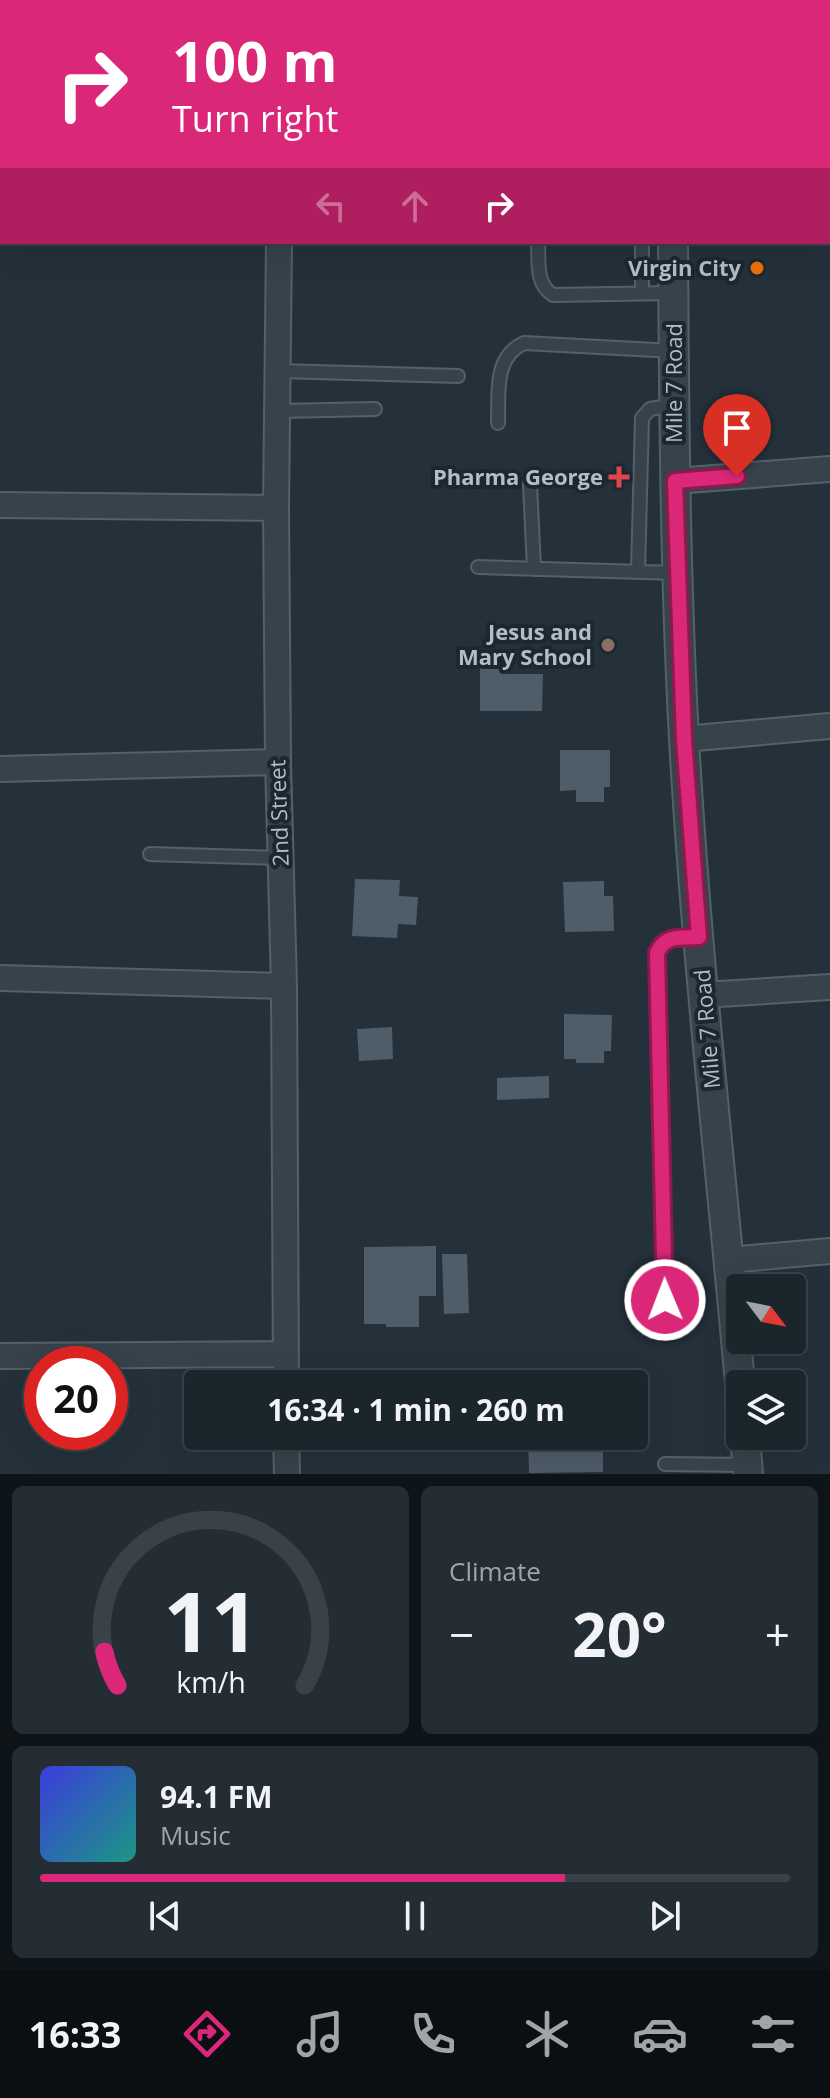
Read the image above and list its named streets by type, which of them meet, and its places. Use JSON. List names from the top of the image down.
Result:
{
  "streets": {
    "street": ["Mile 7 Road", "2nd Street"]
  },
  "places": {
    "other": ["Virgin City", "Jesus and Mary School"],
    "health": ["Pharma George"]
  },
  "north": "bottom right",
  "page": {
    "turn": ["100 m", "Turn right"],
    "limit": "20",
    "trip": "16:34 · 1 min · 260 m",
    "tile": "Climate",
    "heat": ["−", "20°", "+"],
    "song": ["94.1 FM", "Music"],
    "tabs": "16:33",
    "gauge": ["11", "km/h"]
  }
}
